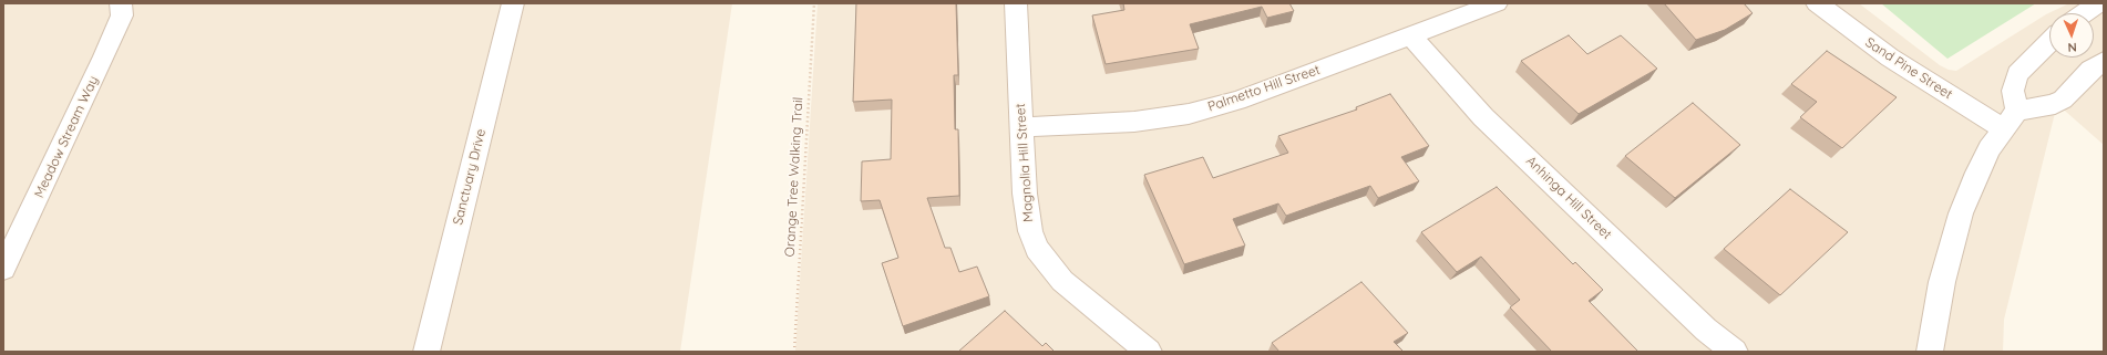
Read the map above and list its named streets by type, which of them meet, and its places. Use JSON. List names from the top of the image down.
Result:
{
  "streets": {
    "street": [
      "Sand Pine Street",
      "Palmetto Hill Street",
      "Meadow Stream Way",
      "Magnolia Hill Street",
      "Sanctuary Drive",
      "Anhinga Hill Street"
    ],
    "path": ["Orange Tree Walking Trail"]
  },
  "crossings": [
    ["Palmetto Hill Street", "Magnolia Hill Street"],
    ["Palmetto Hill Street", "Anhinga Hill Street"]
  ],
  "north": "bottom"
}
